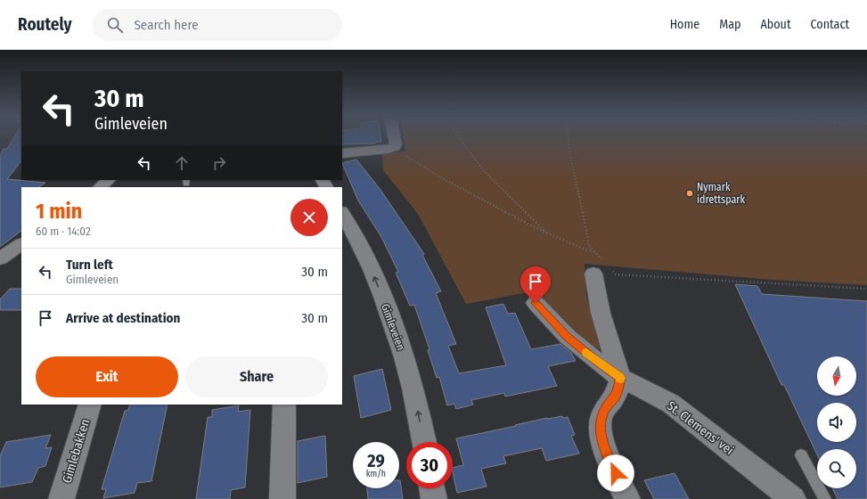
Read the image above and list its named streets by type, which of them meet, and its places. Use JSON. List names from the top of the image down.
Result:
{
  "streets": {
    "street": ["Gimleveien", "St. Clemens' vei", "Gimlebakken"]
  },
  "one_way": ["Gimleveien"],
  "places": ["Nymark idrettspark"],
  "north": "bottom",
  "page": {
    "header": "Routely",
    "search": "Search here",
    "nav": [
      "Home",
      "Map",
      "About",
      "Contact"
    ],
    "turn": ["30 m", "Gimleveien"],
    "heading": ["1 min", "60 m · 14:02"],
    "list": [
      {
        "name": "Turn left",
        "note": "Gimleveien",
        "value": "30 m"
      },
      {
        "name": "Arrive at destination",
        "value": "30 m"
      }
    ],
    "buttons": ["Exit", "Share"],
    "speed": "29 km/h",
    "limit": "30"
  }
}
